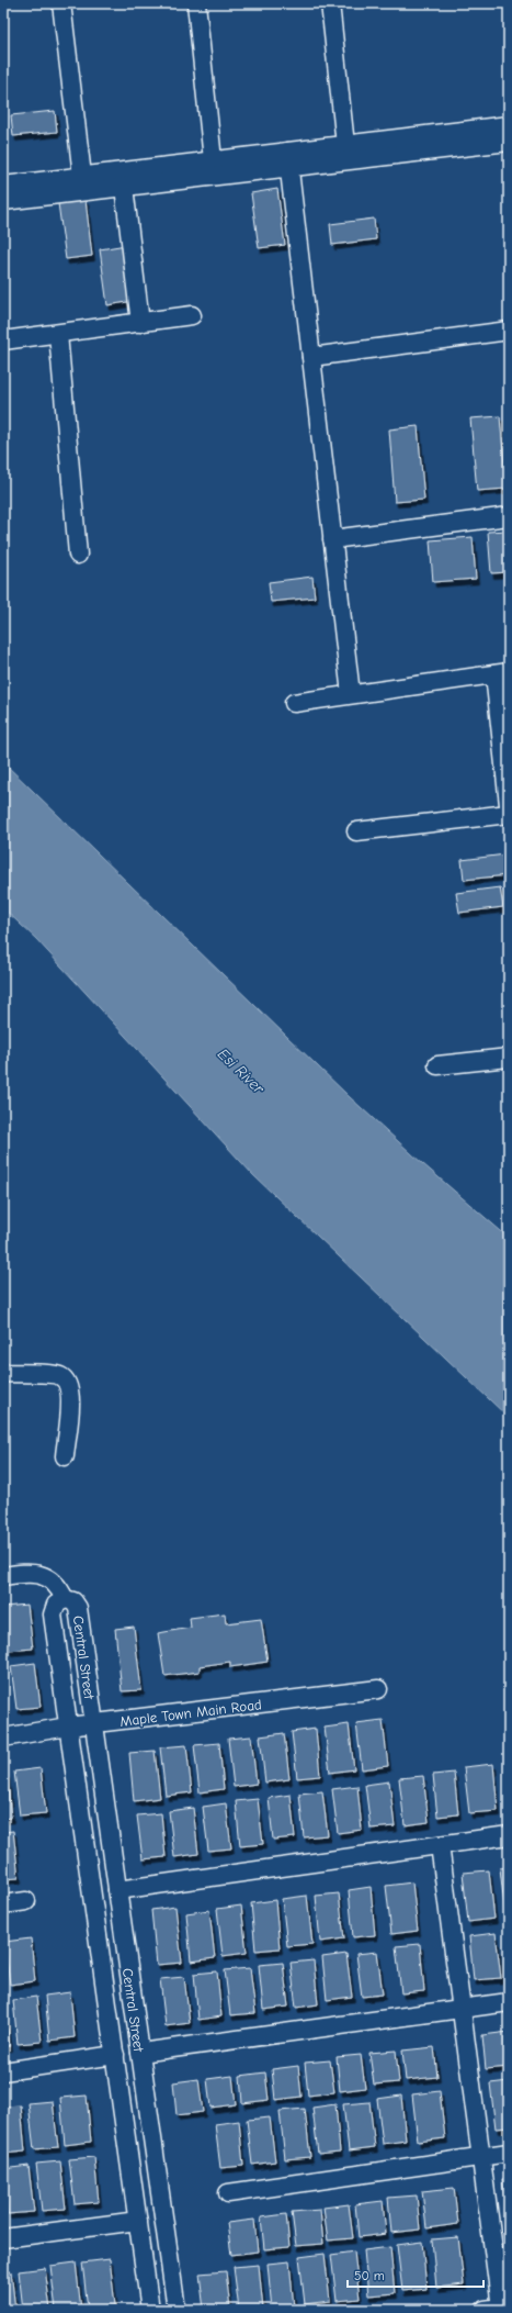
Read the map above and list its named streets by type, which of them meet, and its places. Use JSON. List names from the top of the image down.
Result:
{
  "streets": {
    "street": ["Central Street", "Maple Town Main Road"]
  },
  "crossings": [
    ["Central Street", "Maple Town Main Road"]
  ],
  "water": ["Esi River"],
  "scale_bar": "50 m"
}
